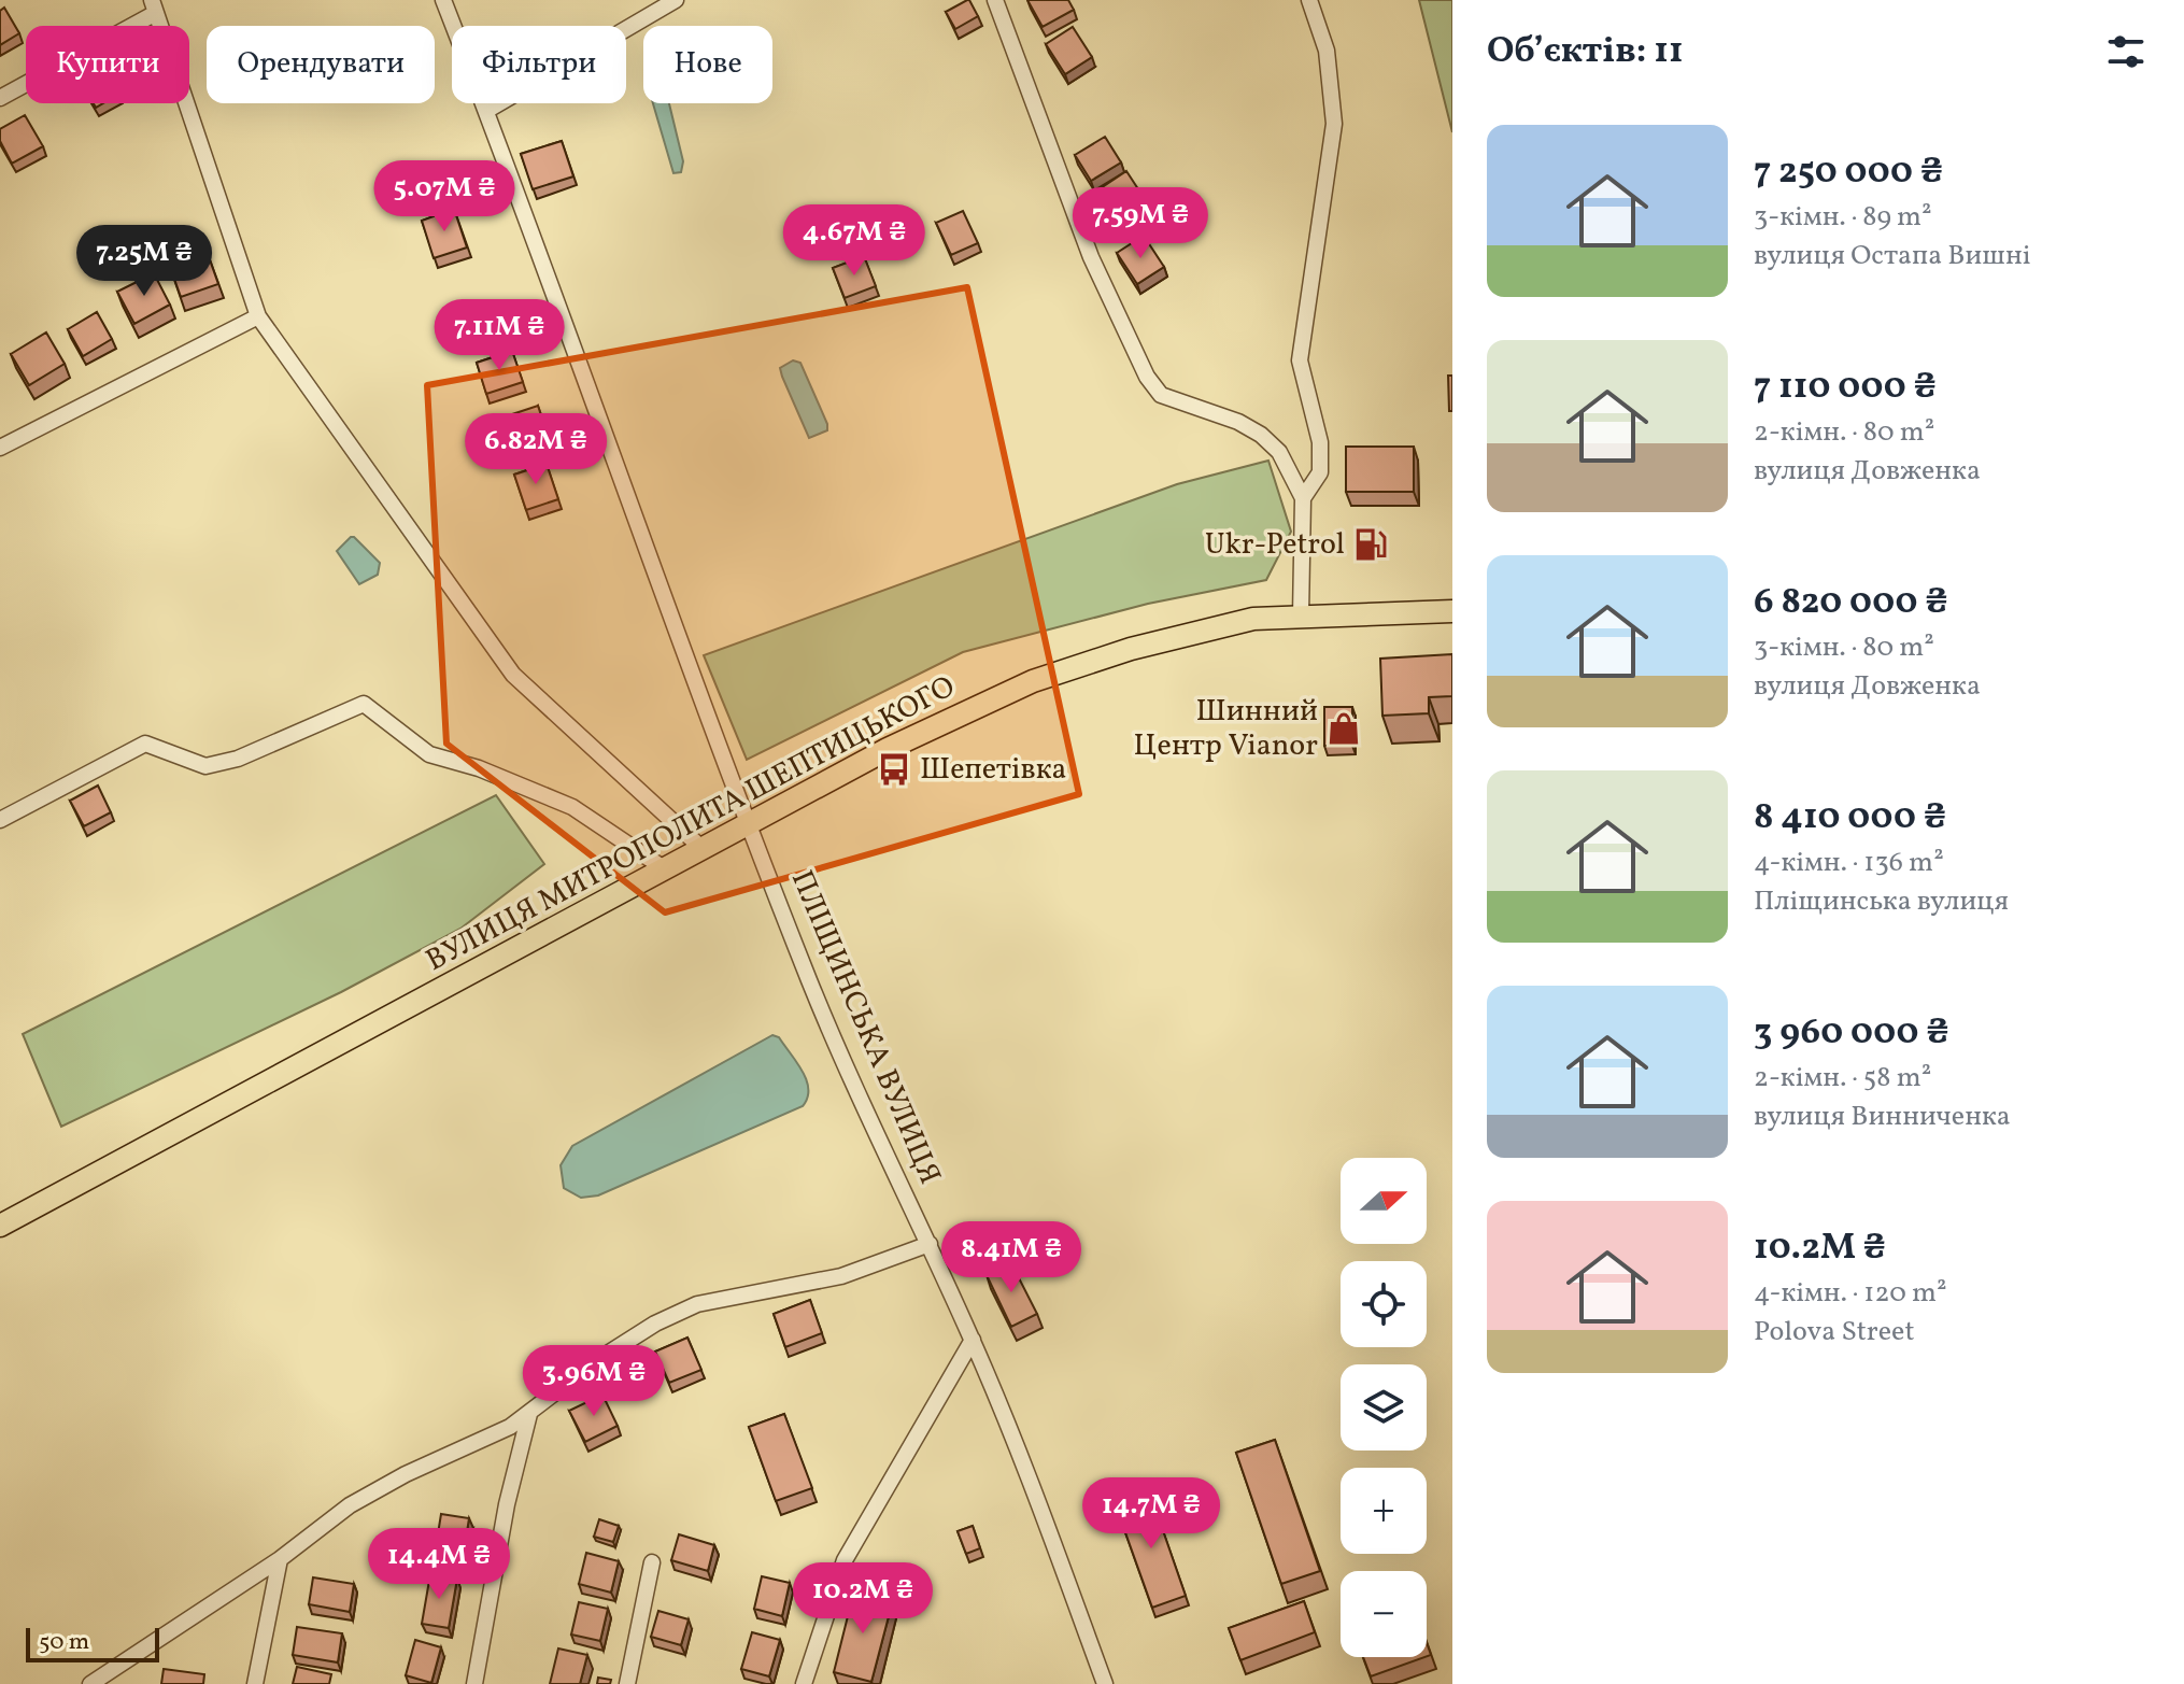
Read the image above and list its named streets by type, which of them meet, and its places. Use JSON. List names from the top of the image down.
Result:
{
  "streets": {
    "main road": ["ВУЛИЦЯ МИТРОПОЛИТА ШЕПТИЦЬКОГО"],
    "street": ["ПЛІЩИНСЬКА ВУЛИЦЯ"]
  },
  "crossings": [
    ["ВУЛИЦЯ МИТРОПОЛИТА ШЕПТИЦЬКОГО", "ПЛІЩИНСЬКА ВУЛИЦЯ"]
  ],
  "places": {
    "fuel station": ["Ukr-Petrol"],
    "shop": ["Шинний Центр Vianor"],
    "bus stop": ["Шепетівка"]
  },
  "scale_bar": "50 m",
  "north": "right",
  "page": {
    "heading": "Об’єктів: 11",
    "chip": [
      "Купити",
      "Орендувати",
      "Фільтри",
      "Нове"
    ],
    "list": [
      {
        "name": "7 250 000 ₴",
        "note": "3-кімн. · 89 m² · вулиця Остапа Вишні"
      },
      {
        "name": "7 110 000 ₴",
        "note": "2-кімн. · 80 m² · вулиця Довженка"
      },
      {
        "name": "6 820 000 ₴",
        "note": "3-кімн. · 80 m² · вулиця Довженка"
      },
      {
        "name": "8 410 000 ₴",
        "note": "4-кімн. · 136 m² · Пліщинська вулиця"
      },
      {
        "name": "3 960 000 ₴",
        "note": "2-кімн. · 58 m² · вулиця Винниченка"
      },
      {
        "name": "10.2M ₴",
        "note": "4-кімн. · 120 m² · Polova Street"
      }
    ],
    "price": [
      "5.07M ₴",
      "7.59M ₴",
      "4.67M ₴",
      "7.25M ₴",
      "7.11M ₴",
      "6.82M ₴",
      "8.41M ₴",
      "3.96M ₴",
      "14.7M ₴",
      "14.4M ₴",
      "10.2M ₴"
    ],
    "map_buttons": ["+", "−"],
    "scale": "50 m"
  }
}
